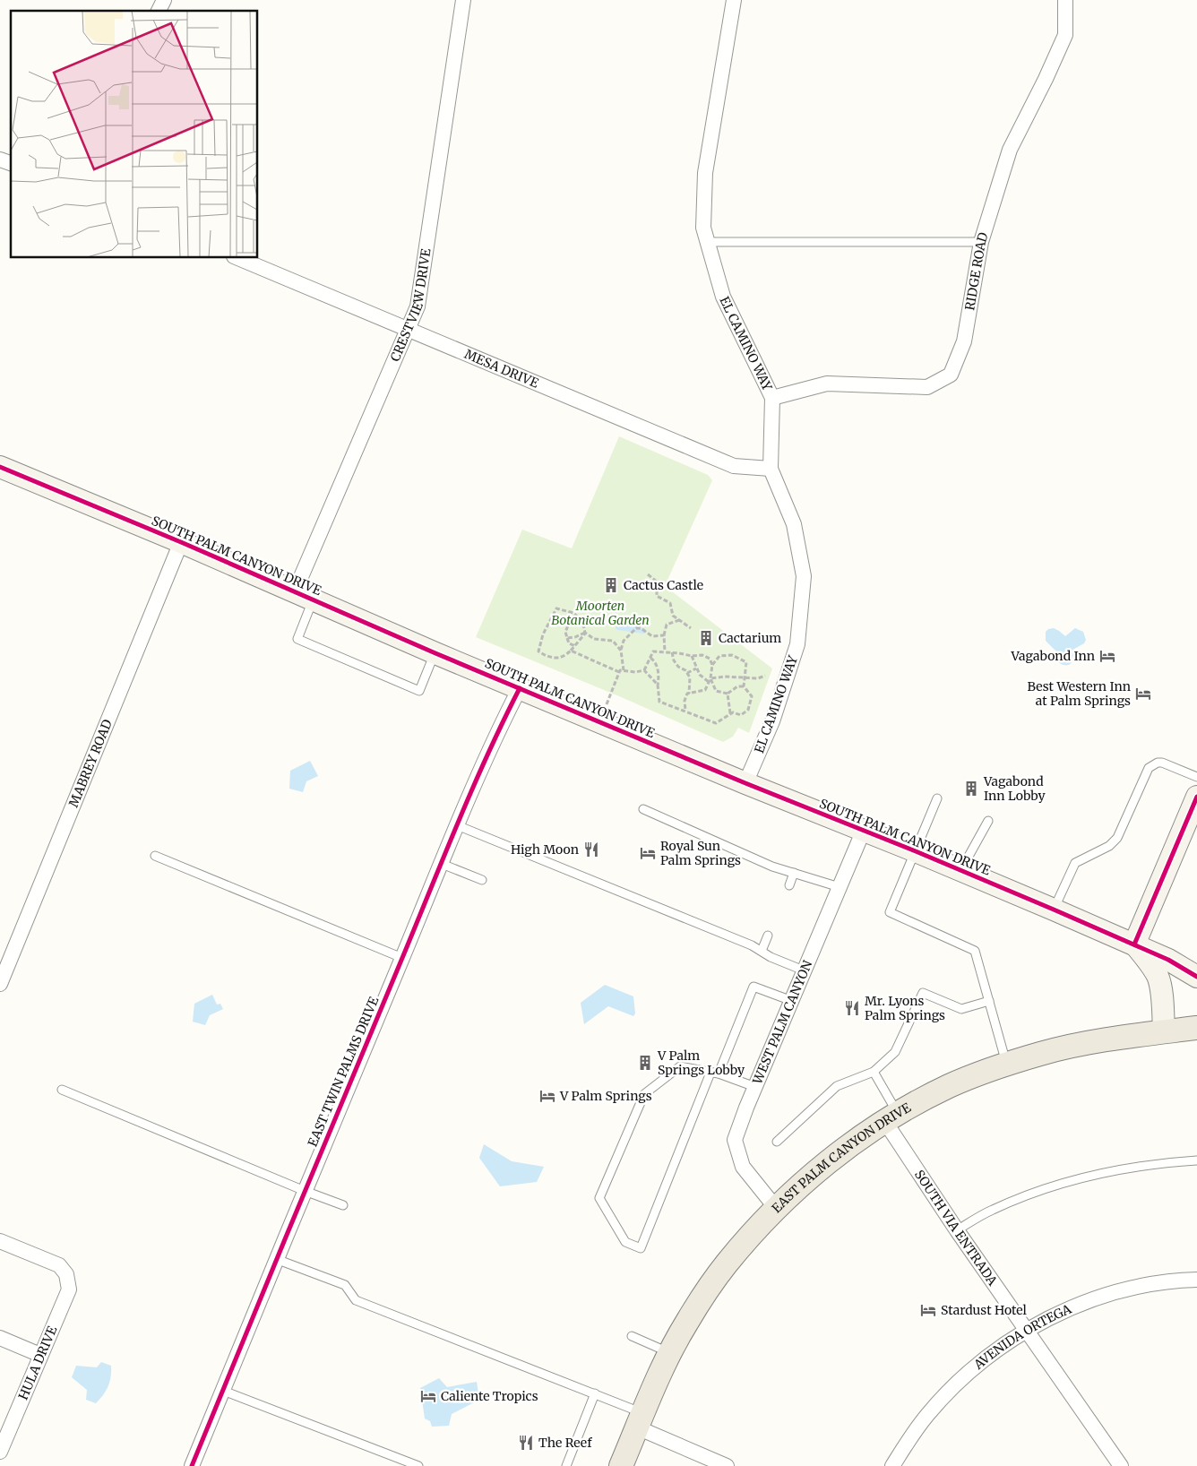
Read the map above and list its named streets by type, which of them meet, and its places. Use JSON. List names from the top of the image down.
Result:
{
  "streets": {
    "main road": ["EAST PALM CANYON DRIVE"],
    "street": [
      "RIDGE ROAD",
      "CRESTVIEW DRIVE",
      "EL CAMINO WAY",
      "MESA DRIVE",
      "SOUTH PALM CANYON DRIVE",
      "MABREY ROAD",
      "WEST PALM CANYON",
      "EAST TWIN PALMS DRIVE",
      "SOUTH VIA ENTRADA",
      "AVENIDA ORTEGA",
      "HULA DRIVE"
    ]
  },
  "crossings": [
    ["RIDGE ROAD", "EL CAMINO WAY"],
    ["CRESTVIEW DRIVE", "MESA DRIVE"],
    ["CRESTVIEW DRIVE", "SOUTH PALM CANYON DRIVE"],
    ["EL CAMINO WAY", "MESA DRIVE"],
    ["EL CAMINO WAY", "SOUTH PALM CANYON DRIVE"],
    ["SOUTH PALM CANYON DRIVE", "MABREY ROAD"],
    ["SOUTH PALM CANYON DRIVE", "WEST PALM CANYON"],
    ["SOUTH PALM CANYON DRIVE", "EAST TWIN PALMS DRIVE"],
    ["WEST PALM CANYON", "EAST PALM CANYON DRIVE"],
    ["EAST PALM CANYON DRIVE", "SOUTH VIA ENTRADA"],
    ["SOUTH VIA ENTRADA", "AVENIDA ORTEGA"]
  ],
  "parks": ["Moorten Botanical Garden"],
  "places": {
    "building": [
      "Cactus Castle",
      "Cactarium",
      "Vagabond Inn Lobby",
      "V Palm Springs Lobby"
    ],
    "hotel": [
      "Vagabond Inn",
      "Best Western Inn at Palm Springs",
      "Royal Sun Palm Springs",
      "V Palm Springs",
      "Stardust Hotel",
      "Caliente Tropics"
    ],
    "restaurant": ["High Moon", "Mr. Lyons Palm Springs", "The Reef"]
  }
}
